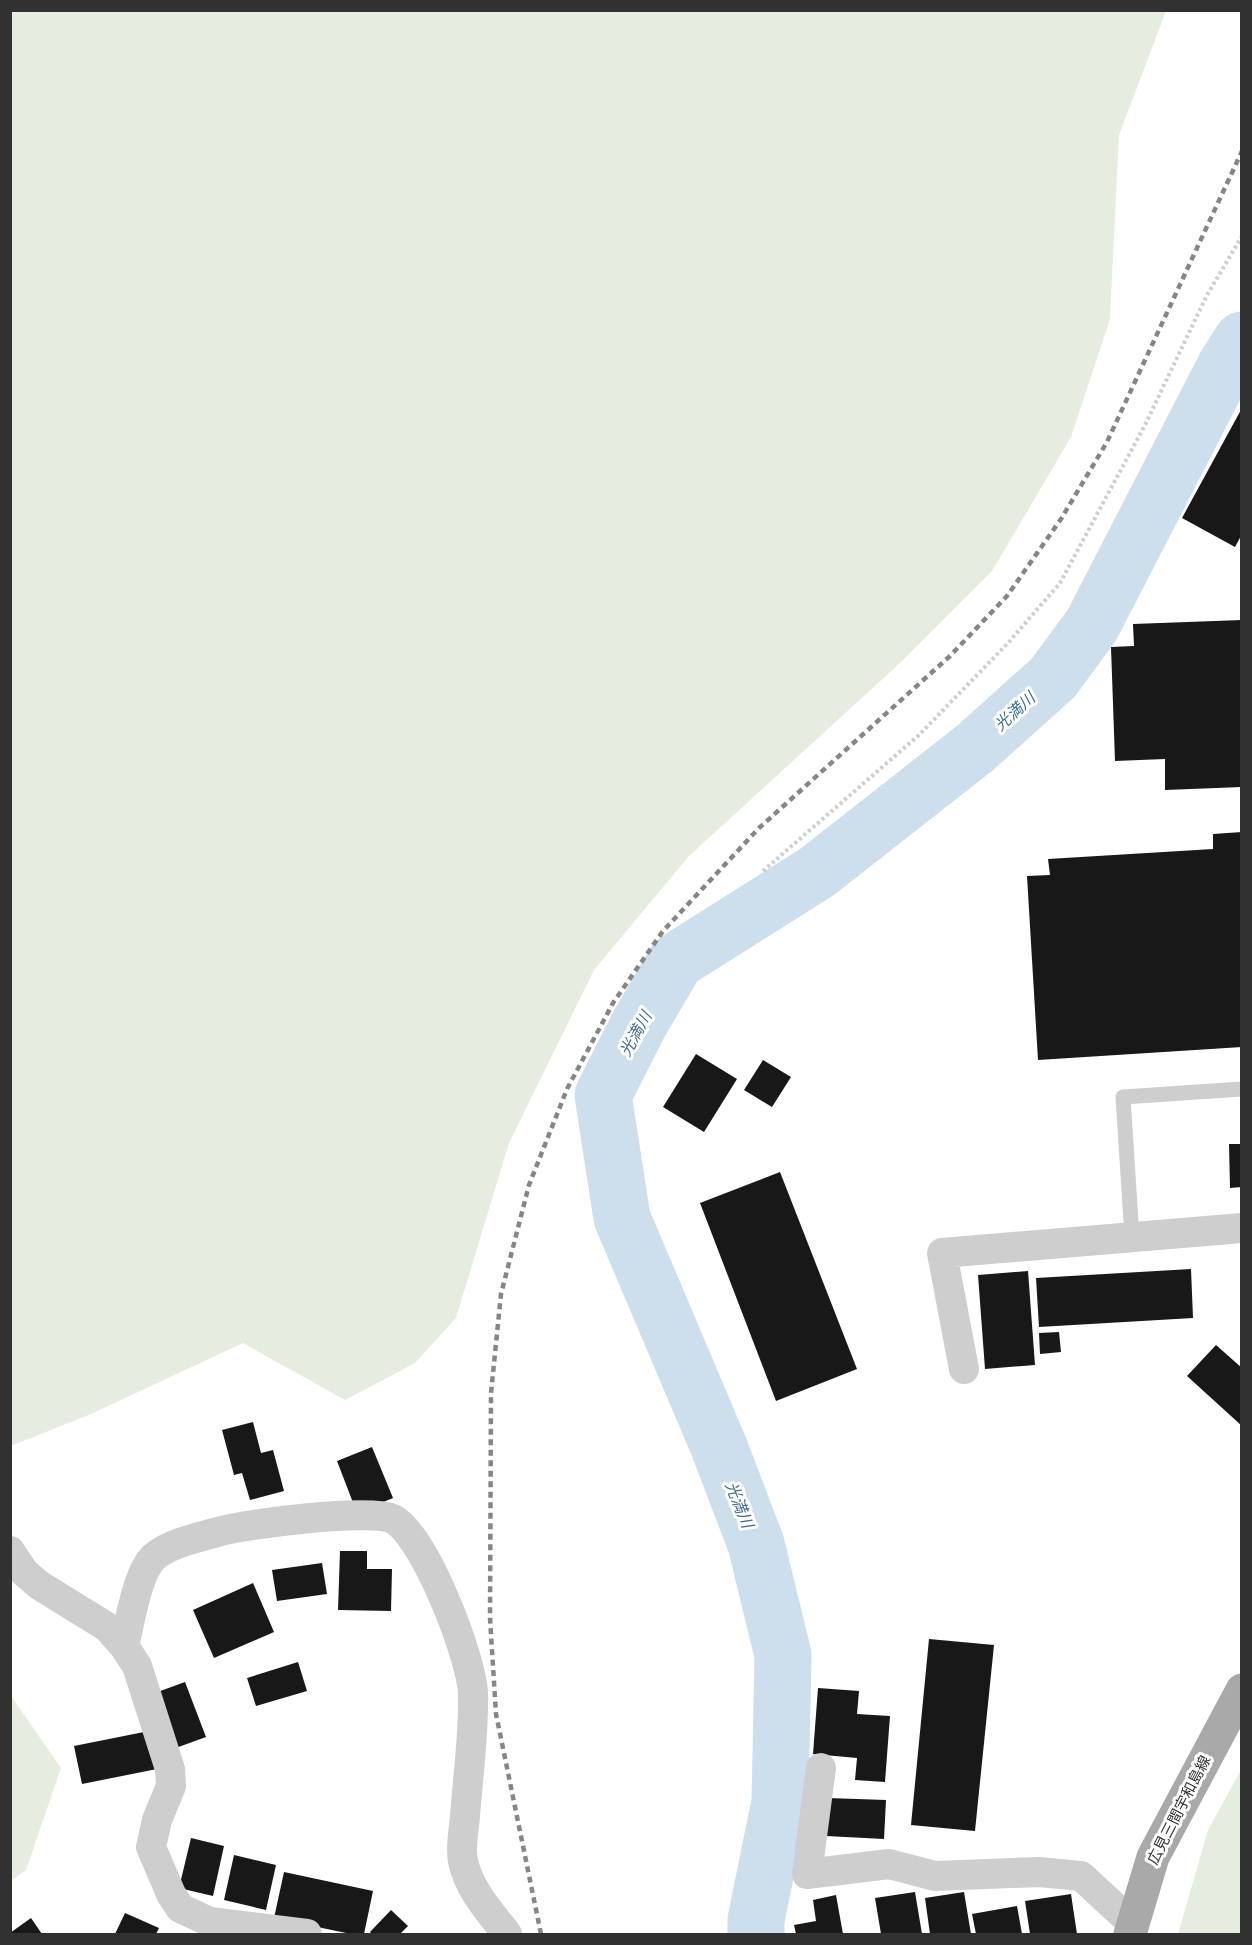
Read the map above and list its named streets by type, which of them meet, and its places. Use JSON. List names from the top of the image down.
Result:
{
  "streets": {
    "main road": ["広見三間宇和島線"]
  },
  "water": ["光満川"]
}
